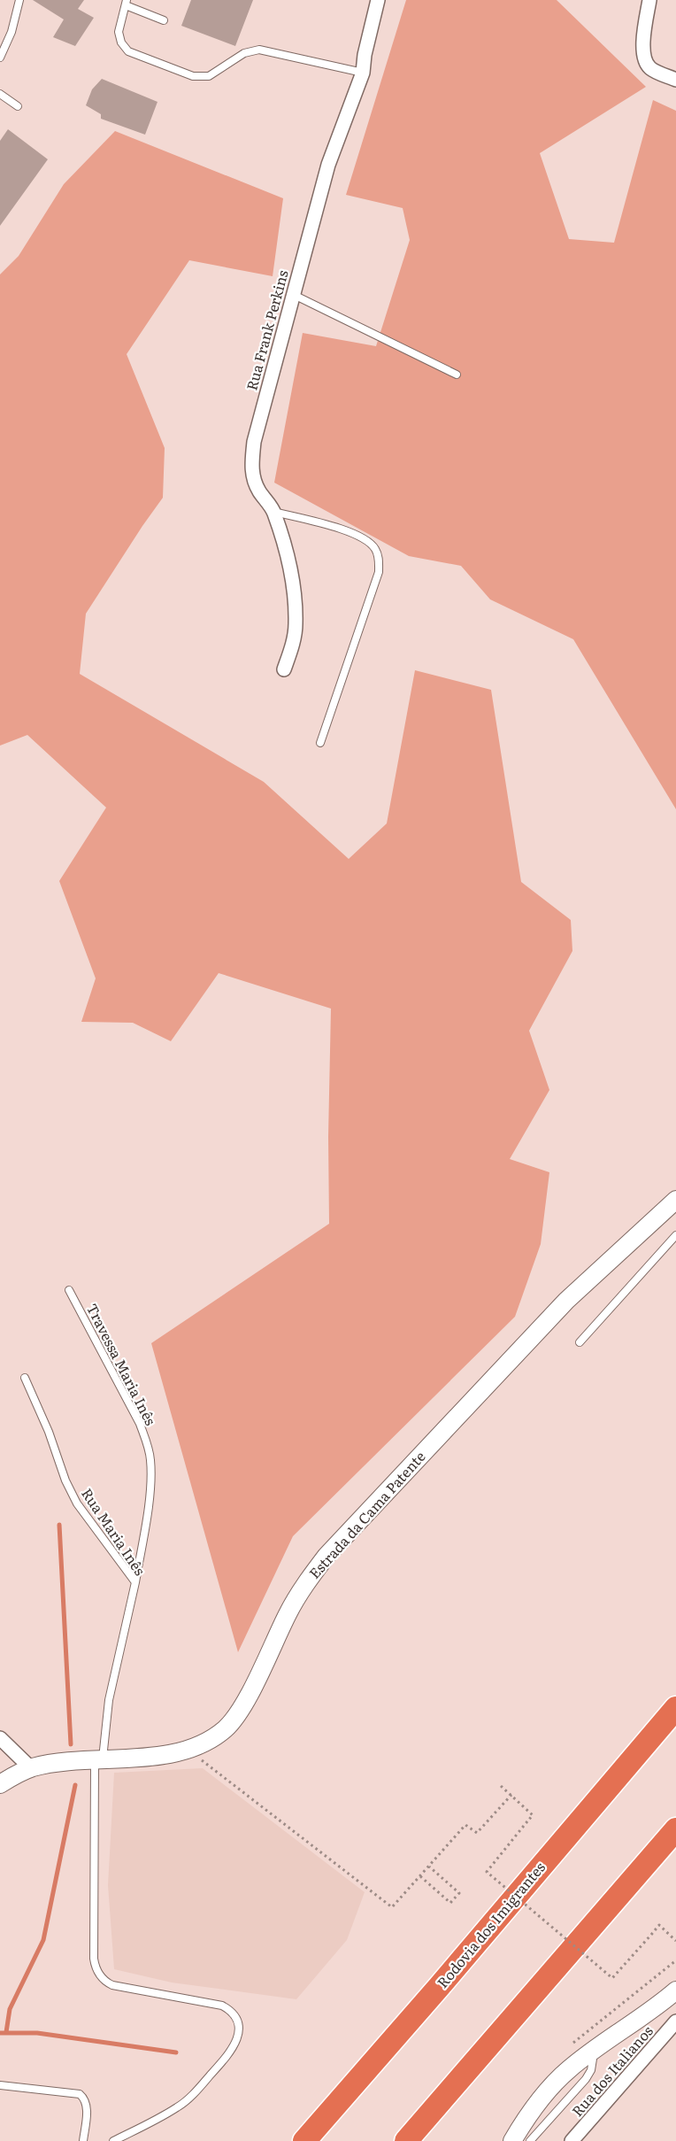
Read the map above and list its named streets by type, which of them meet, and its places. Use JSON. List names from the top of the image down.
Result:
{
  "streets": {
    "highway": ["Rodovia dos Imigrantes"],
    "street": ["Rua Frank Perkins", "Estrada da Cama Patente", "Rua dos Italianos"],
    "lane": ["Travessa Maria Inês", "Rua Maria Inês"]
  },
  "crossings": [
    ["Travessa Maria Inês", "Rua Maria Inês"],
    ["Estrada da Cama Patente", "Rua Maria Inês"]
  ]
}
